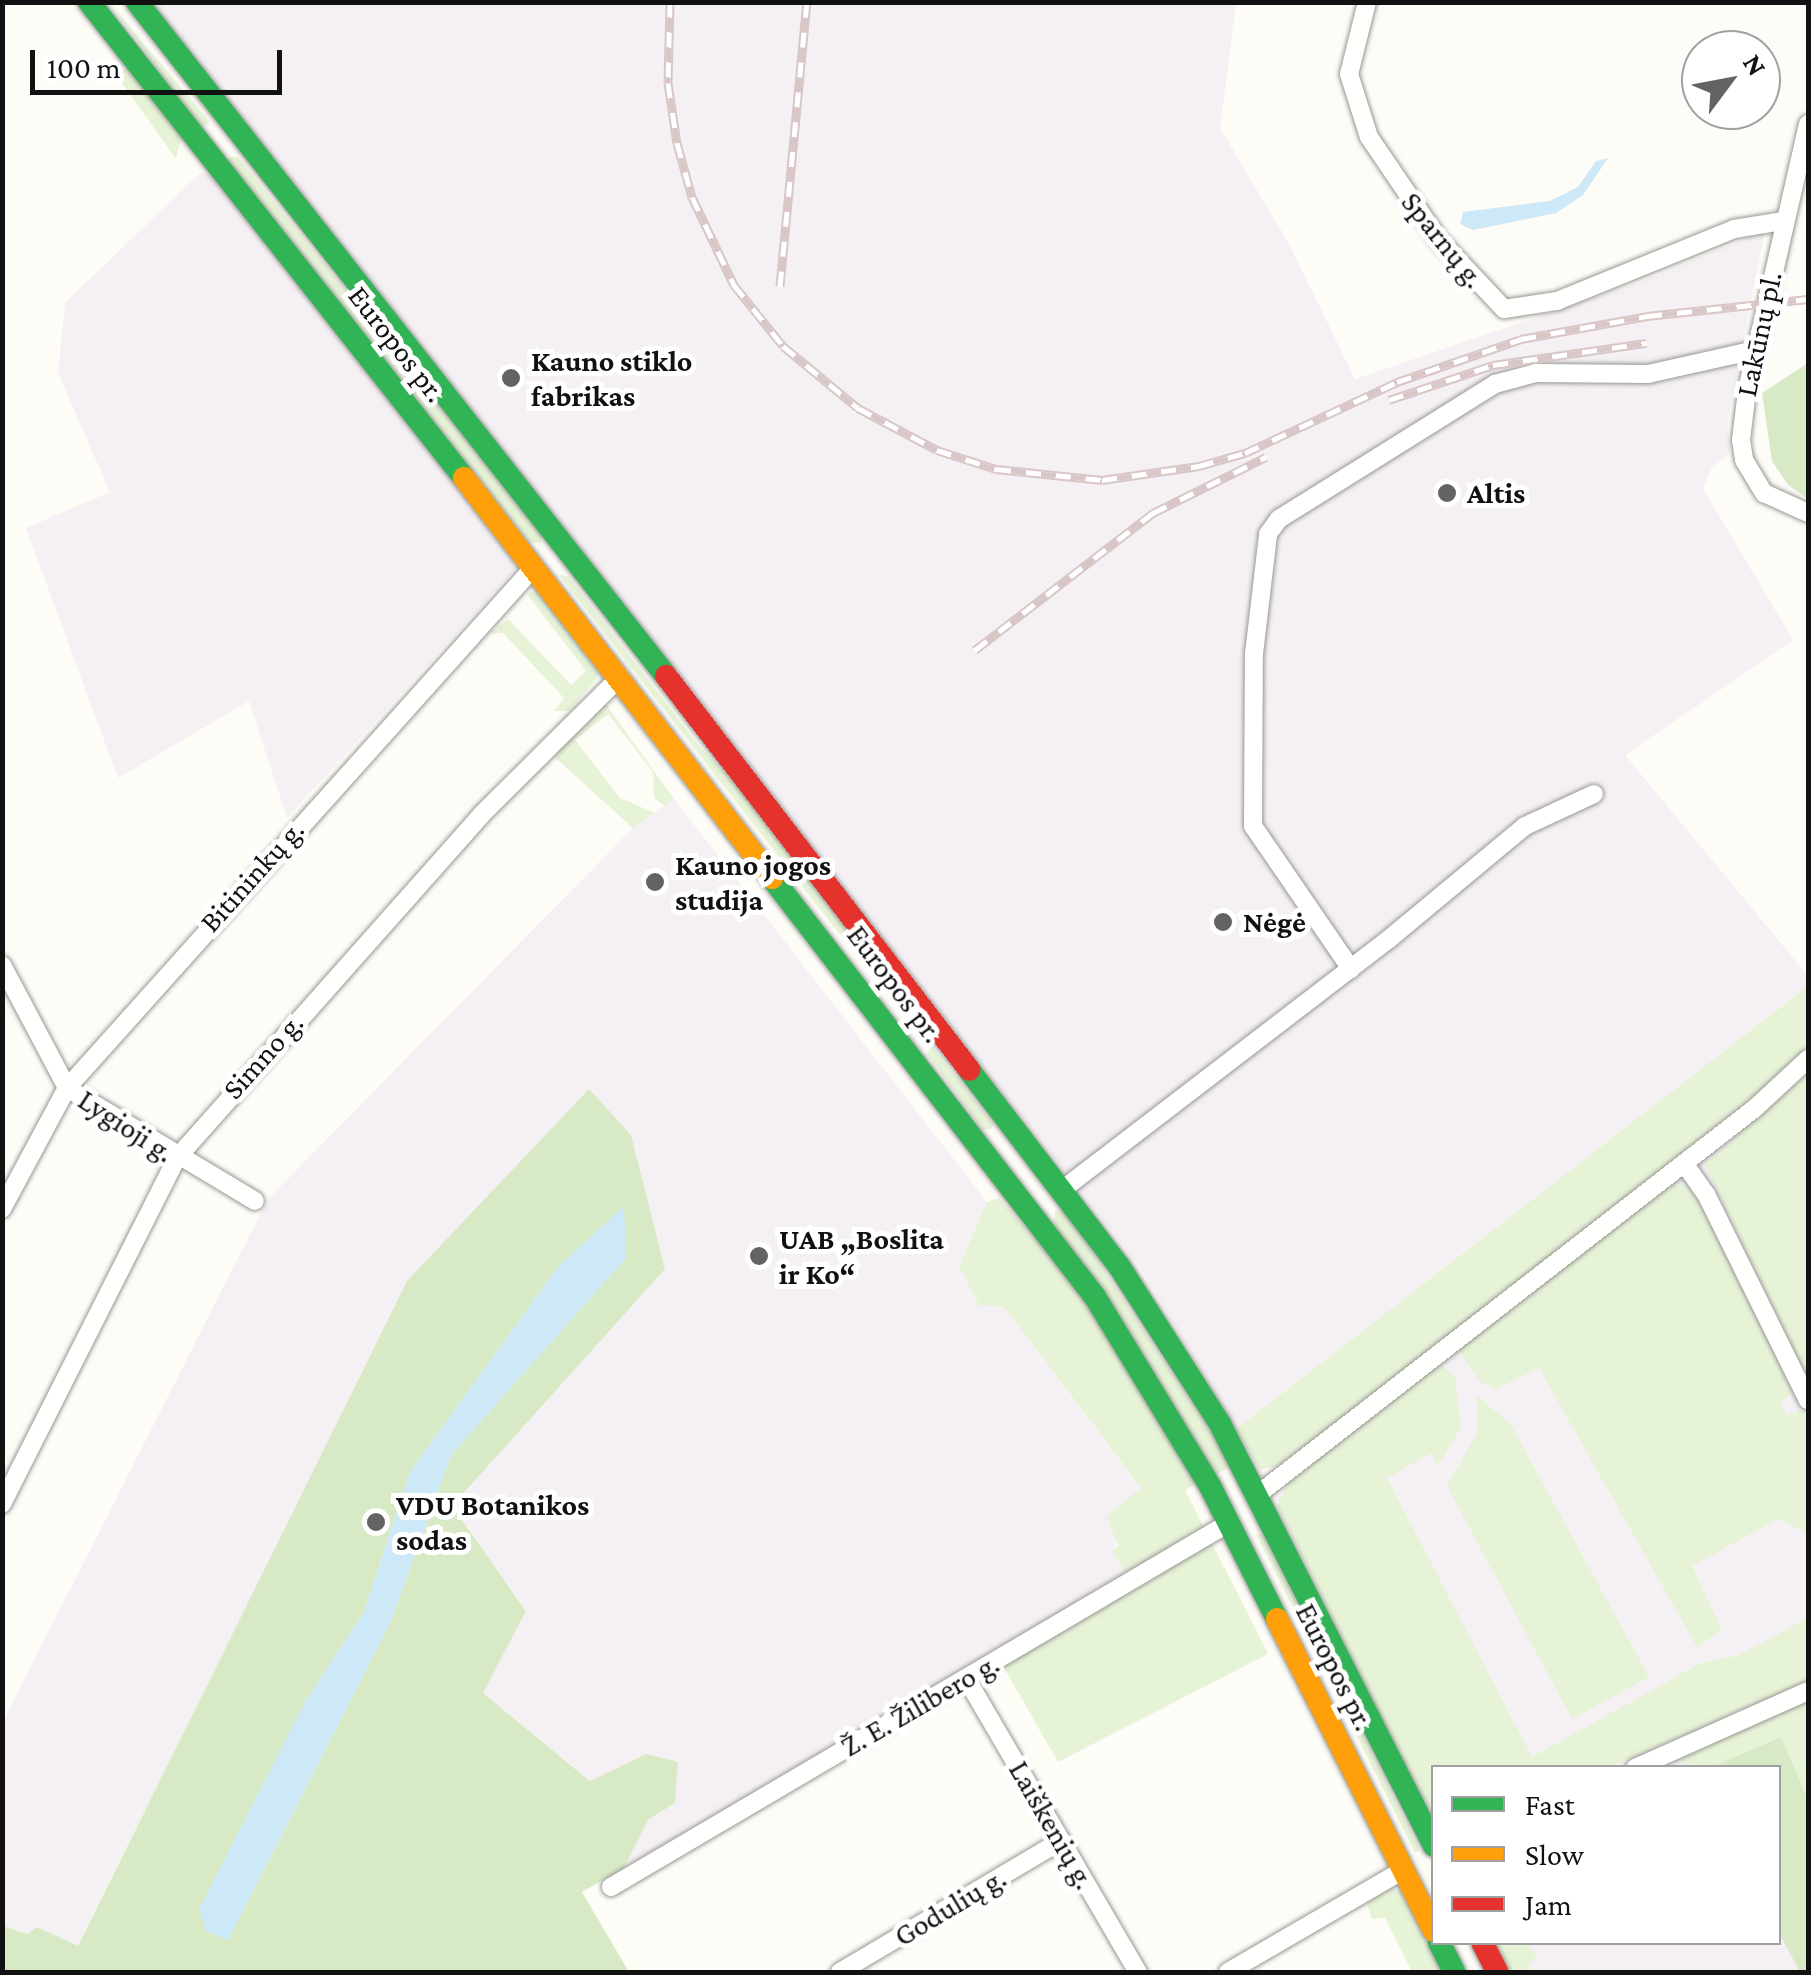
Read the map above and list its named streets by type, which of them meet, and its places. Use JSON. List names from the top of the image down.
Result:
{
  "streets": {
    "main road": ["Europos pr."],
    "street": [
      "Sparnų g.",
      "Lakūnų pl.",
      "Bitininkų g.",
      "Simno g.",
      "Lygioji g.",
      "Ž. E. Žilibero g.",
      "Laiškenių g.",
      "Godulių g."
    ]
  },
  "crossings": [
    ["Sparnų g.", "Lakūnų pl."],
    ["Europos pr.", "Bitininkų g."],
    ["Europos pr.", "Simno g."],
    ["Europos pr.", "Ž. E. Žilibero g."],
    ["Bitininkų g.", "Lygioji g."],
    ["Simno g.", "Lygioji g."],
    ["Ž. E. Žilibero g.", "Laiškenių g."],
    ["Laiškenių g.", "Godulių g."]
  ],
  "places": [
    "Kauno stiklo fabrikas",
    "Altis",
    "Kauno jogos studija",
    "Nėgė",
    "UAB „Boslita ir Ko“",
    "VDU Botanikos sodas"
  ],
  "legend": ["Fast", "Slow", "Jam"],
  "scale_bar": "100 m",
  "north": "top right"
}
